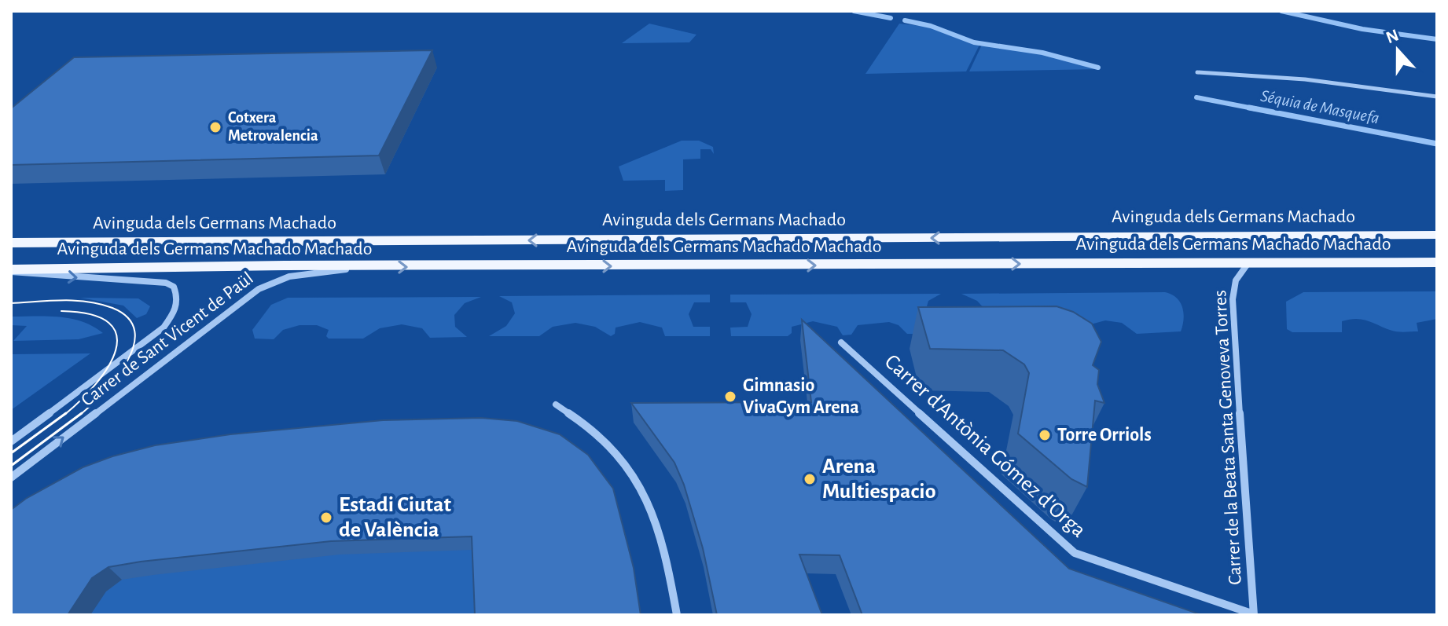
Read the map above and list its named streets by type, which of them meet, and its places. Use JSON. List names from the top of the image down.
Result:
{
  "streets": {
    "main road": ["Avinguda dels Germans Machado", "Avinguda dels Germans Machado Machado"],
    "street": ["Carrer de Sant Vicent de Paül", "Carrer de la Beata Santa Genoveva Torres", "Carrer d'Antònia Gómez d'Orga"]
  },
  "crossings": [
    ["Avinguda dels Germans Machado Machado", "Carrer de Sant Vicent de Paül"],
    ["Avinguda dels Germans Machado Machado", "Carrer de la Beata Santa Genoveva Torres"],
    ["Carrer de la Beata Santa Genoveva Torres", "Carrer d'Antònia Gómez d'Orga"]
  ],
  "one_way": ["Avinguda dels Germans Machado", "Avinguda dels Germans Machado Machado"],
  "water": ["Séquia de Masquefa"],
  "places": [
    "Cotxera Metrovalencia",
    "Gimnasio VivaGym Arena",
    "Torre Orriols",
    "Arena Multiespacio",
    "Estadi Ciutat de València"
  ],
  "north": "top"
}
